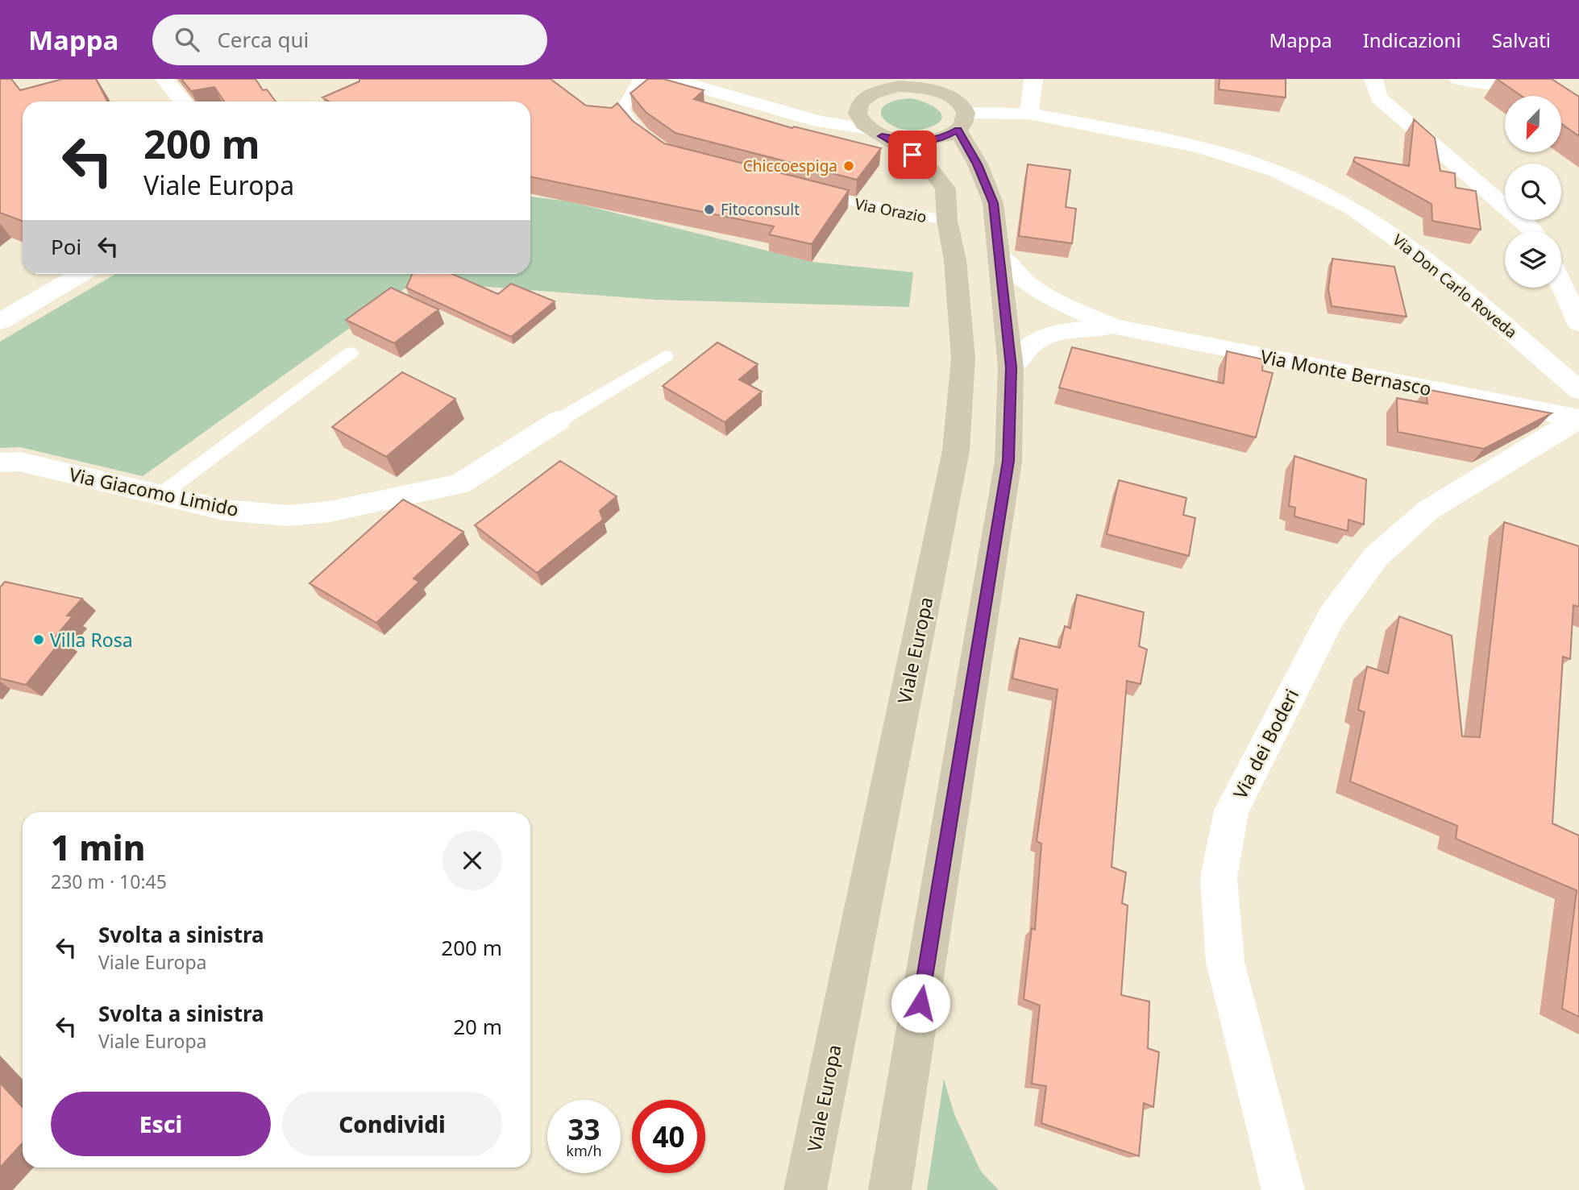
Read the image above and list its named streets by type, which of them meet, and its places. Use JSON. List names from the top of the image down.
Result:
{
  "streets": {
    "street": [
      "Via Don Carlo Roveda",
      "Via Monte Bernasco",
      "Via Giacomo Limido",
      "Viale Europa",
      "Via dei Boderi"
    ],
    "lane": ["Via Orazio"]
  },
  "crossings": [
    ["Via Orazio", "Viale Europa"],
    ["Via Monte Bernasco", "Via dei Boderi"]
  ],
  "places": ["Chiccoespiga", "Fitoconsult", "Villa Rosa"],
  "north": "bottom left",
  "page": {
    "header": "Mappa",
    "search": "Cerca qui",
    "nav": ["Mappa", "Indicazioni", "Salvati"],
    "turn": ["200 m", "Viale Europa"],
    "then": "Poi",
    "heading": ["1 min", "230 m · 10:45"],
    "list": [
      {
        "name": "Svolta a sinistra",
        "note": "Viale Europa",
        "value": "200 m"
      },
      {
        "name": "Svolta a sinistra",
        "note": "Viale Europa",
        "value": "20 m"
      }
    ],
    "buttons": ["Esci", "Condividi"],
    "speed": "33 km/h",
    "limit": "40"
  }
}
